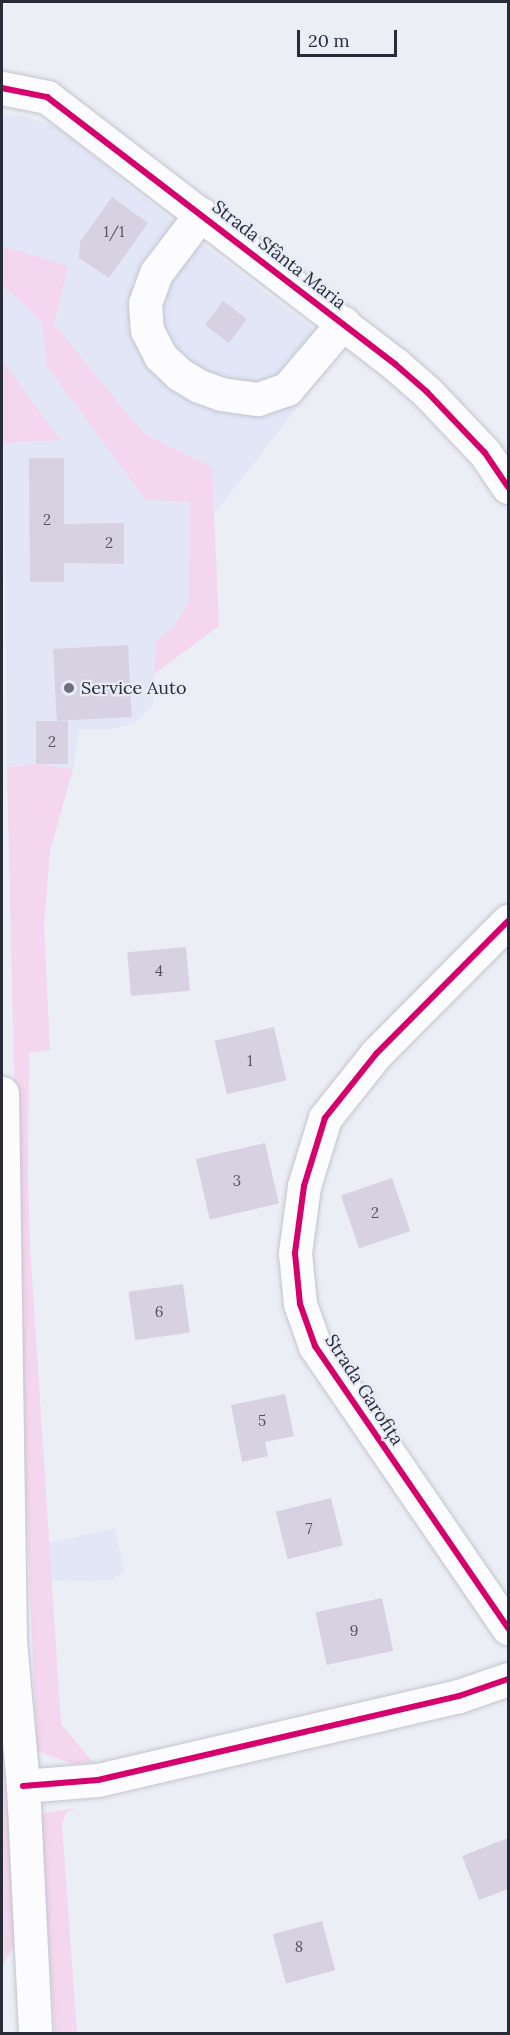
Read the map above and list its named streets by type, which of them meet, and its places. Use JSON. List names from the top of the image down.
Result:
{
  "streets": {
    "street": ["Strada Sfânta Maria", "Strada Garofița"]
  },
  "places": ["Service Auto"],
  "house_numbers": [
    "1/1",
    "2",
    "2",
    "2",
    "4",
    "1",
    "3",
    "2",
    "6",
    "5",
    "7",
    "9",
    "8"
  ],
  "scale_bar": "20 m"
}
